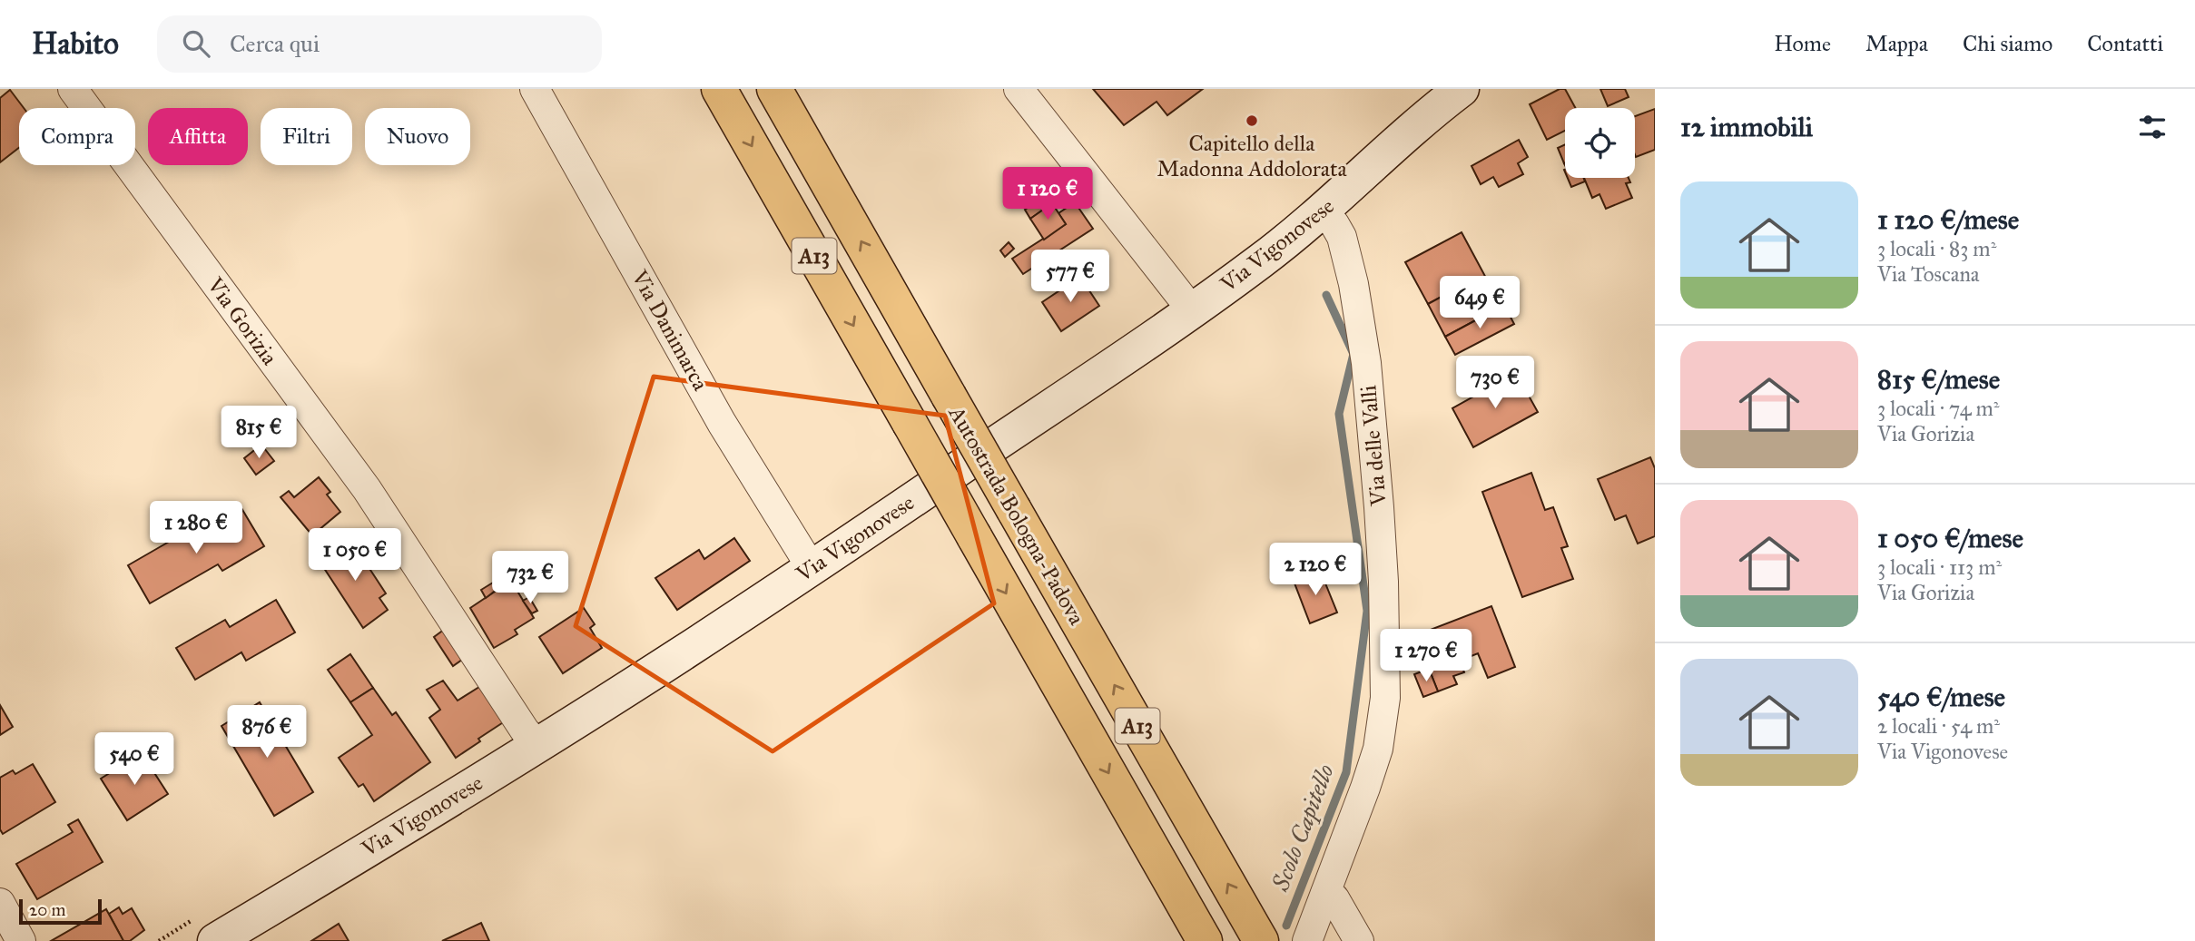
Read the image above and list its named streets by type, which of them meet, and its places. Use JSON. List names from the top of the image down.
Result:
{
  "streets": {
    "highway": ["A13", "Autostrada Bologna-Padova"],
    "main road": ["Via Vigonovese"],
    "street": ["Via Gorizia", "Via Danimarca", "Via delle Valli"]
  },
  "crossings": [
    ["Via Vigonovese", "Via Gorizia"],
    ["Via Vigonovese", "Via Danimarca"],
    ["Via Vigonovese", "Via delle Valli"]
  ],
  "water": ["Scolo Capitello"],
  "places": ["Capitello della Madonna Addolorata"],
  "scale_bar": "20 m",
  "page": {
    "header": "Habito",
    "search": "Cerca qui",
    "nav": [
      "Home",
      "Mappa",
      "Chi siamo",
      "Contatti"
    ],
    "heading": "12 immobili",
    "chip": [
      "Compra",
      "Affitta",
      "Filtri",
      "Nuovo"
    ],
    "list": [
      {
        "name": "1 120 €/mese",
        "note": "3 locali · 83 m² · Via Toscana"
      },
      {
        "name": "815 €/mese",
        "note": "3 locali · 74 m² · Via Gorizia"
      },
      {
        "name": "1 050 €/mese",
        "note": "3 locali · 113 m² · Via Gorizia"
      },
      {
        "name": "540 €/mese",
        "note": "2 locali · 54 m² · Via Vigonovese"
      }
    ],
    "price": [
      "1 120 €",
      "577 €",
      "649 €",
      "730 €",
      "815 €",
      "1 280 €",
      "1 050 €",
      "2 120 €",
      "732 €",
      "1 270 €",
      "876 €",
      "540 €"
    ],
    "scale": "20 m"
  }
}
